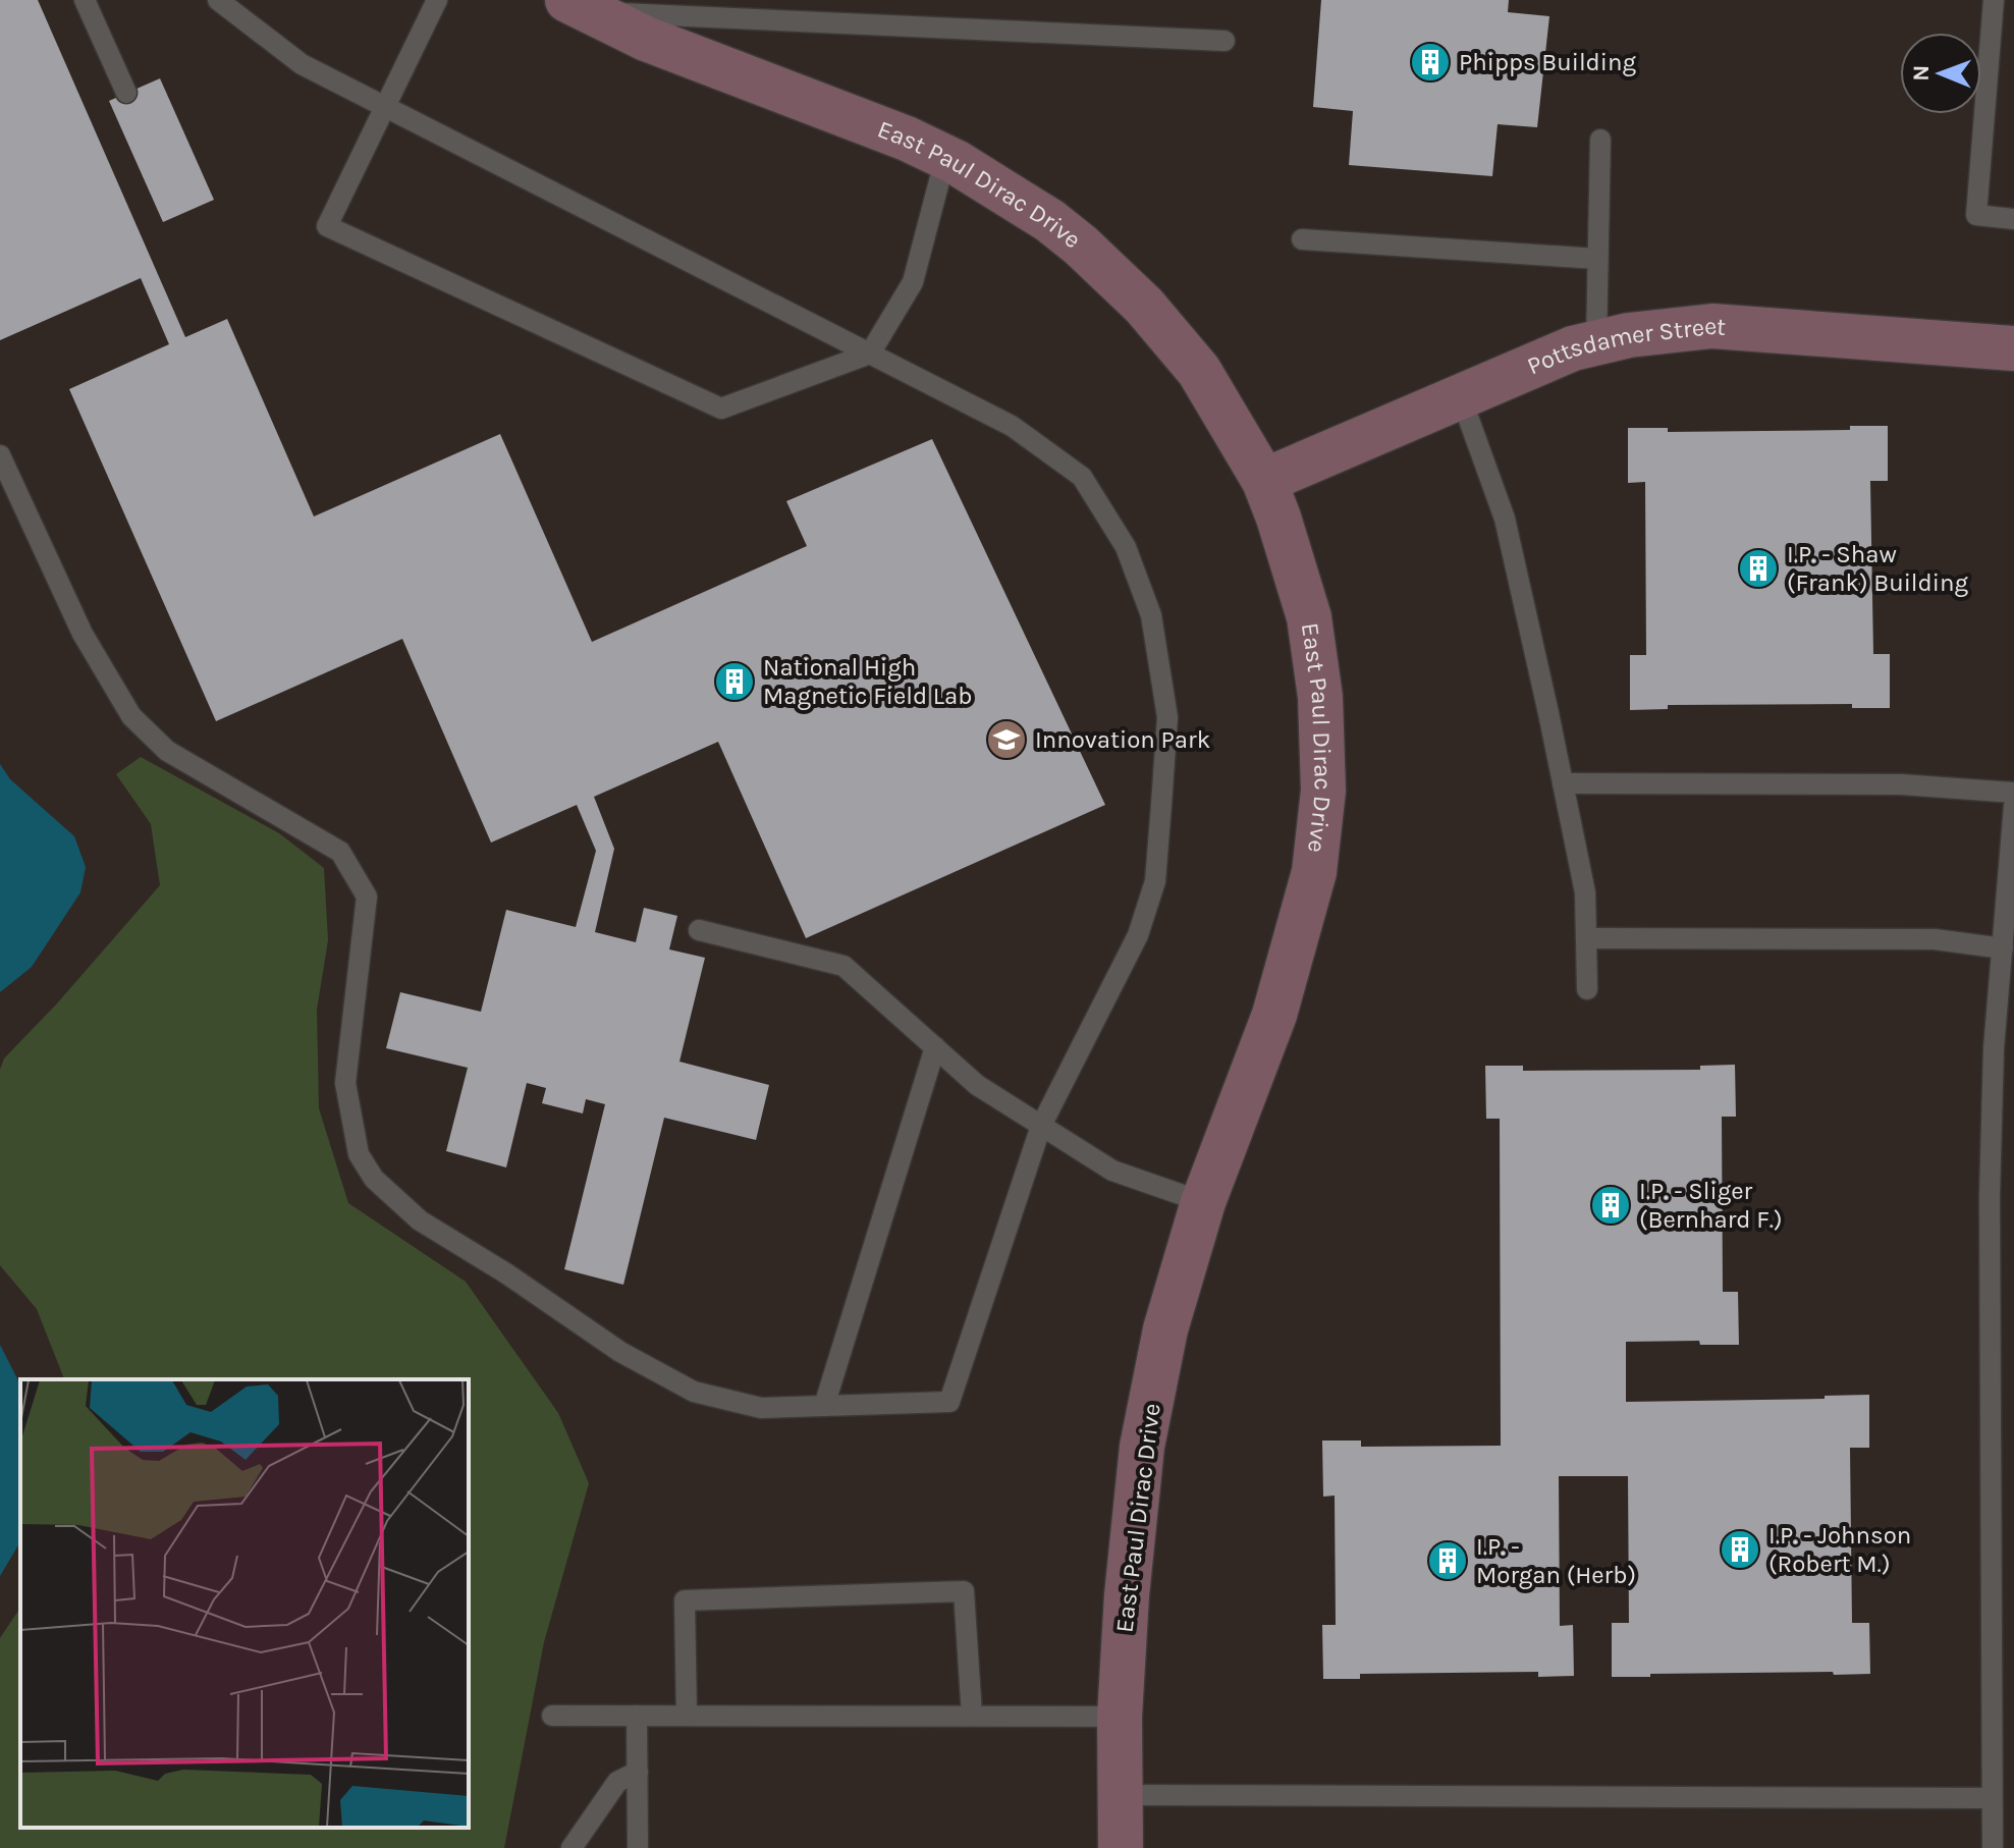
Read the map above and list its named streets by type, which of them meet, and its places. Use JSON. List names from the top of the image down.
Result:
{
  "streets": {
    "street": ["East Paul Dirac Drive", "Pottsdamer Street"]
  },
  "crossings": [
    ["East Paul Dirac Drive", "Pottsdamer Street"]
  ],
  "places": {
    "building": [
      "Phipps Building",
      "I.P. - Shaw (Frank) Building",
      "National High Magnetic Field Lab",
      "I.P. - Sliger (Bernhard F.)",
      "I.P. - Johnson (Robert M.)",
      "I.P. - Morgan (Herb)"
    ],
    "school or university": ["Innovation Park"]
  },
  "north": "left"
}
